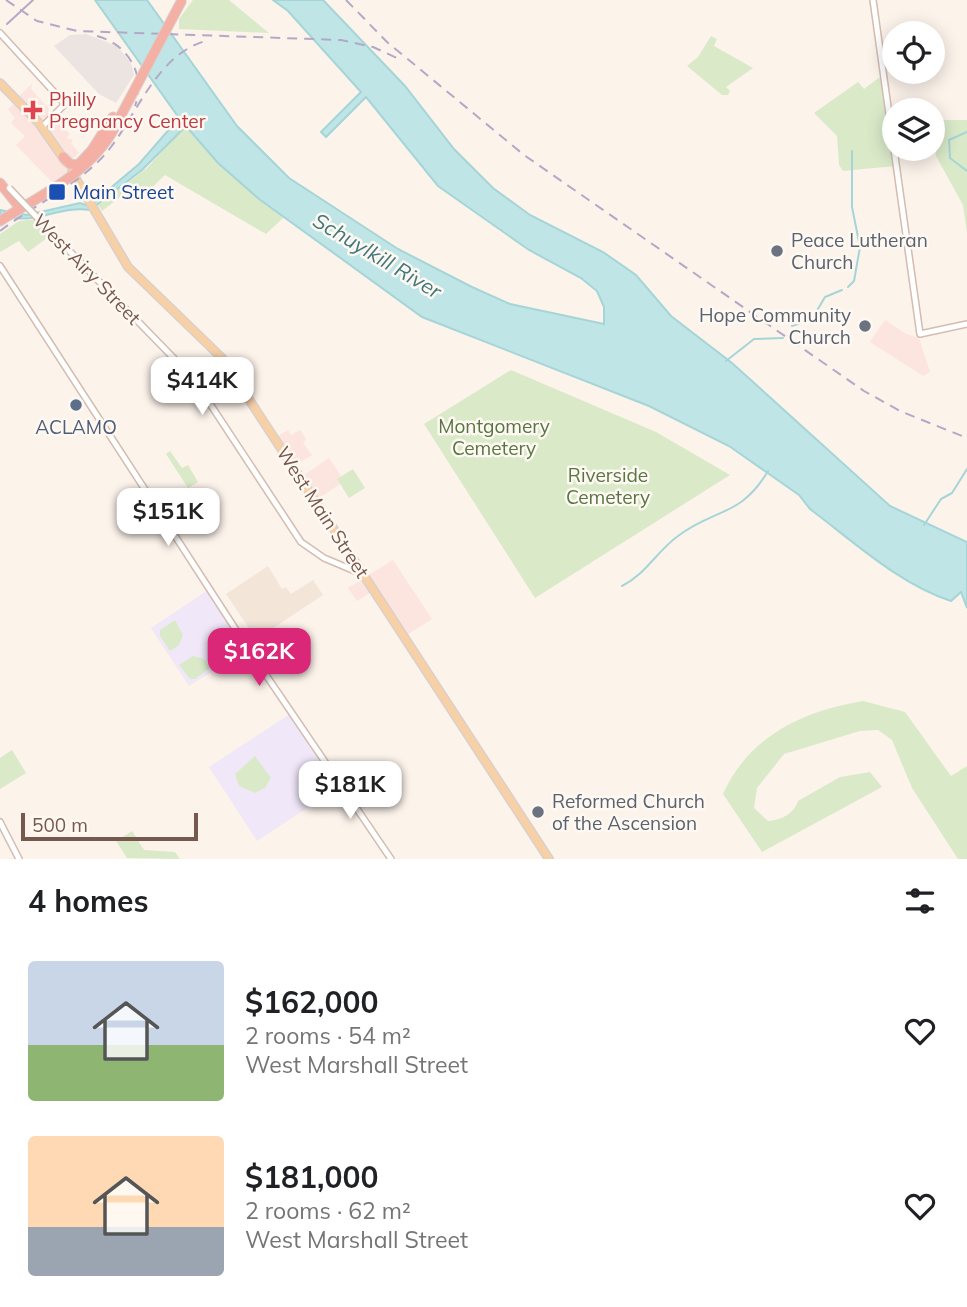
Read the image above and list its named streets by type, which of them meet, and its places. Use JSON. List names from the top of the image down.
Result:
{
  "streets": {
    "main road": ["West Main Street"],
    "street": ["West Airy Street"]
  },
  "crossings": [
    ["West Airy Street", "West Main Street"]
  ],
  "water": ["Schuylkill River"],
  "parks": ["Montgomery Cemetery", "Riverside Cemetery"],
  "places": {
    "health": ["Philly Pregnancy Center"],
    "transit": ["Main Street"],
    "other": [
      "Peace Lutheran Church",
      "Hope Community Church",
      "ACLAMO",
      "Reformed Church of the Ascension"
    ]
  },
  "scale_bar": "500 m",
  "page": {
    "price": [
      "$414K",
      "$151K",
      "$162K",
      "$181K"
    ],
    "scale": "500 m",
    "heading": "4 homes",
    "list": [
      {
        "name": "$162,000",
        "note": "2 rooms · 54 m² · West Marshall Street"
      },
      {
        "name": "$181,000",
        "note": "2 rooms · 62 m² · West Marshall Street"
      }
    ]
  }
}
